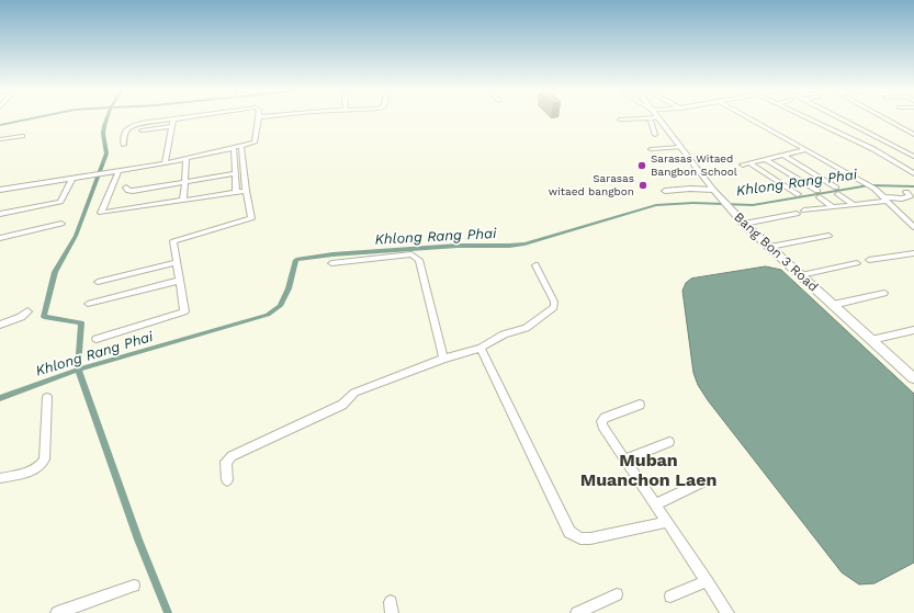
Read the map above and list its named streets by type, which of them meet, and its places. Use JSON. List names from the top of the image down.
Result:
{
  "streets": {
    "main road": ["Bang Bon 3 Road"]
  },
  "districts": ["Muban Muanchon Laen"],
  "water": ["Khlong Rang Phai"],
  "places": ["Sarasas Witaed Bangbon School", "Sarasas witaed bangbon"]
}
